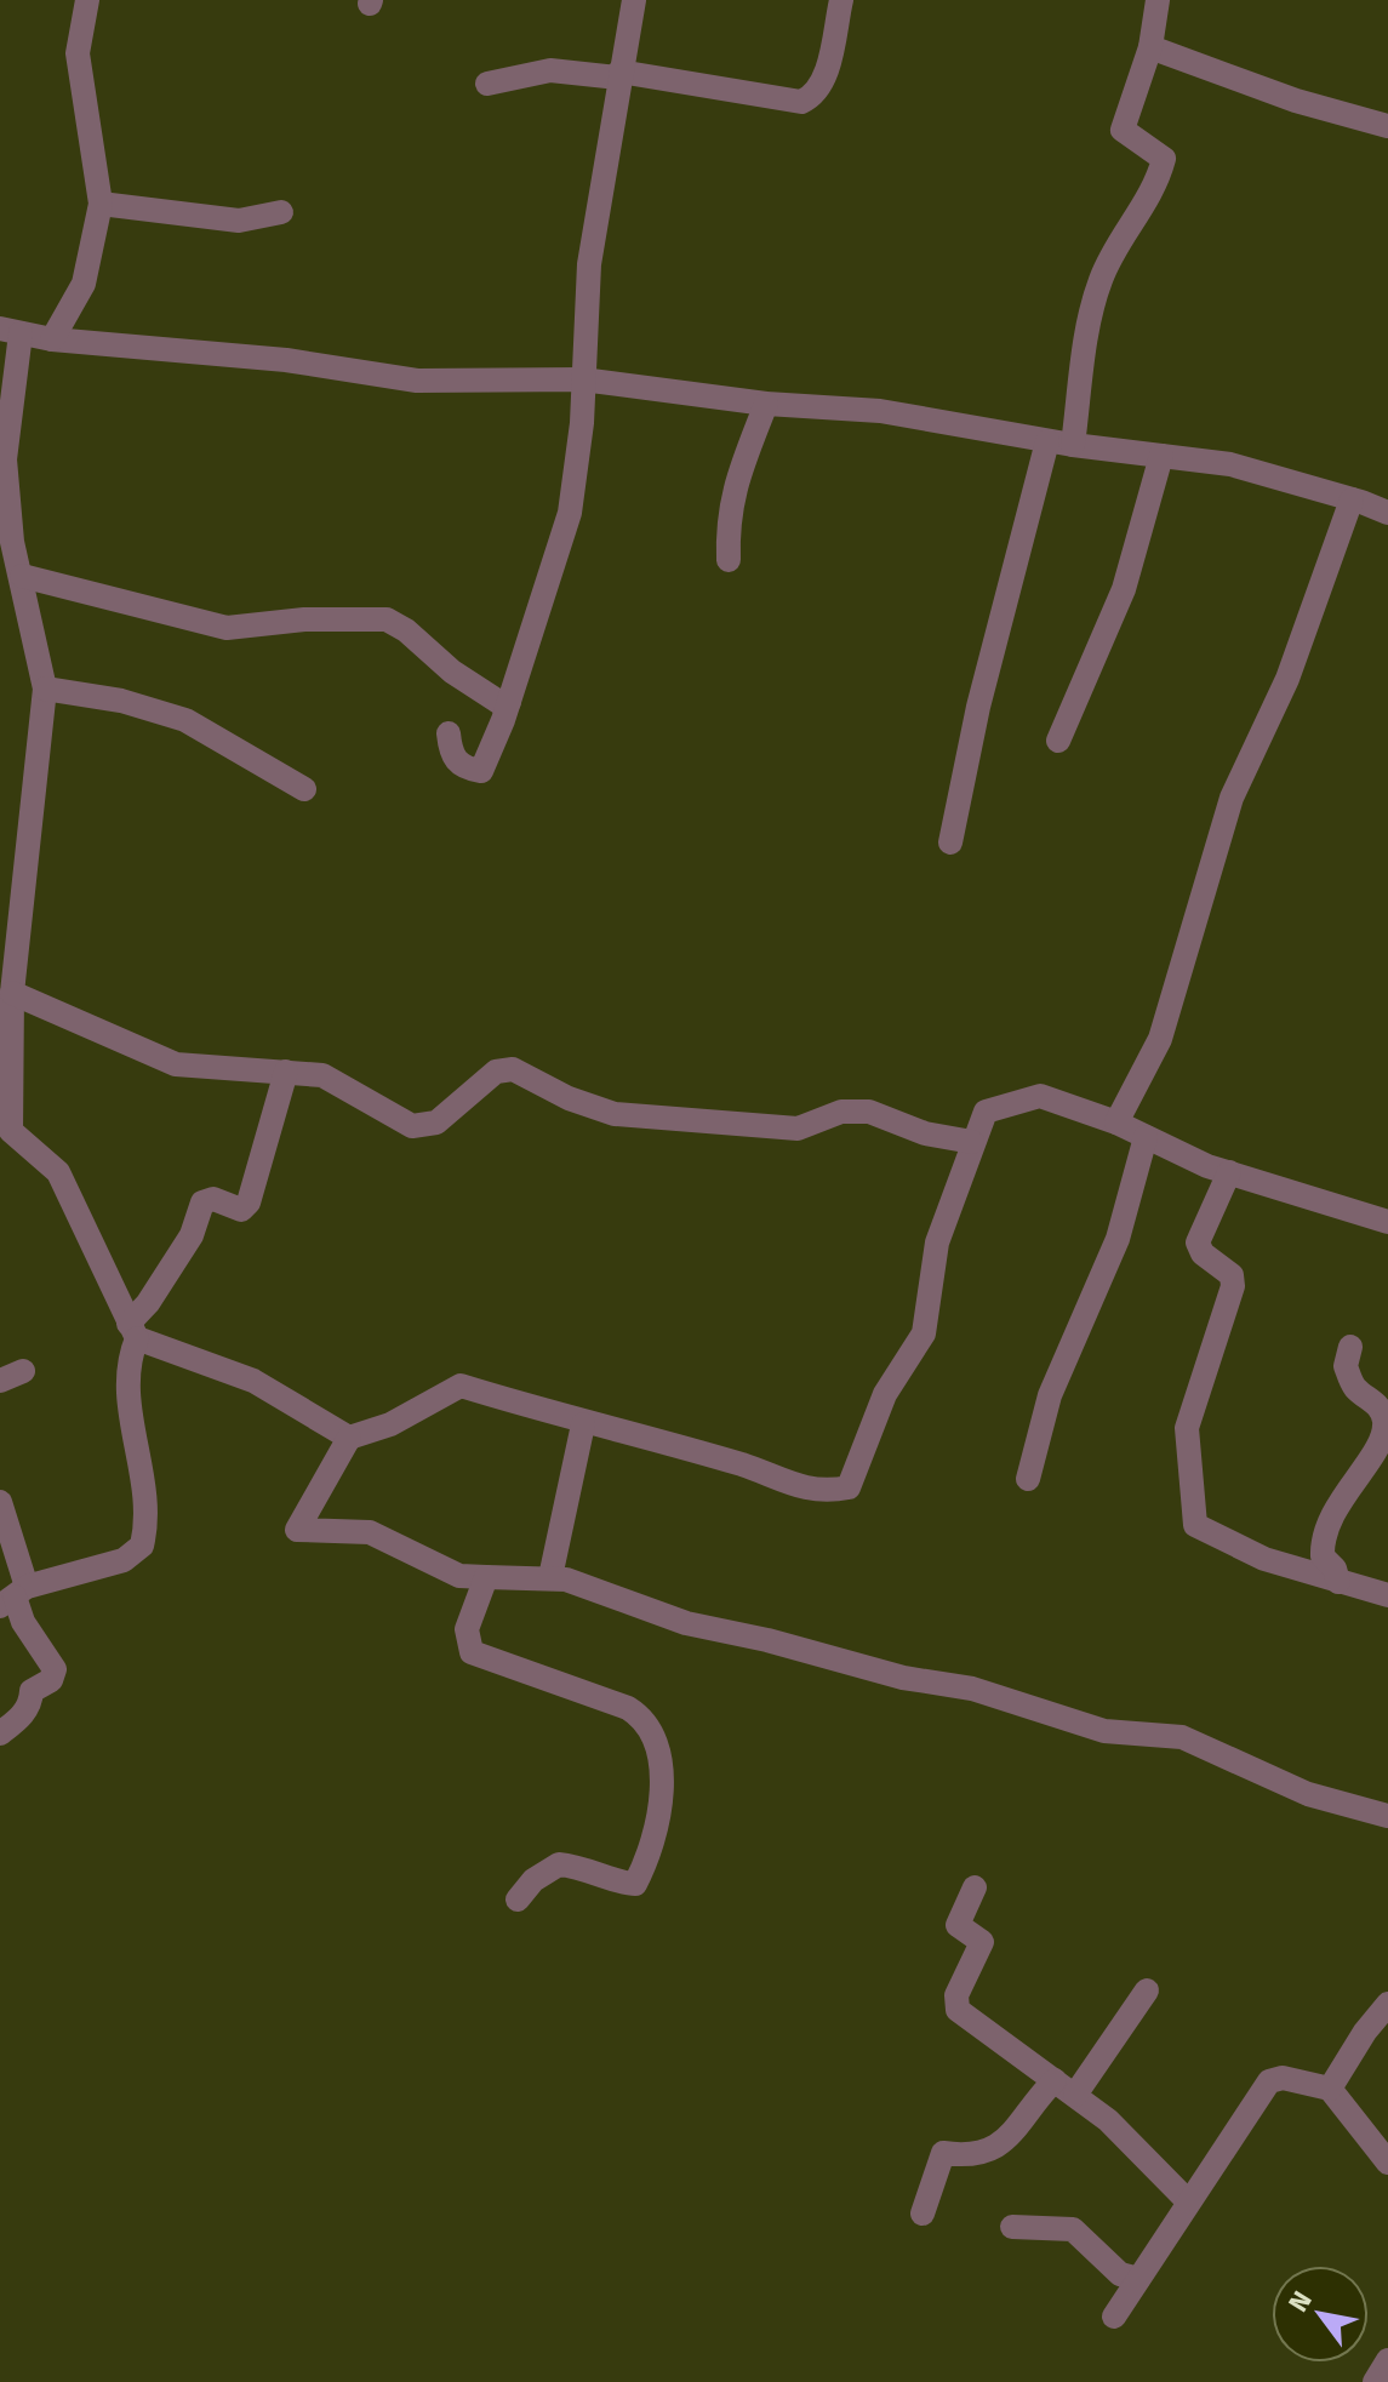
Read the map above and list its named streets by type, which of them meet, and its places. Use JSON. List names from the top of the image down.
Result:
{
  "north": "top left"
}
